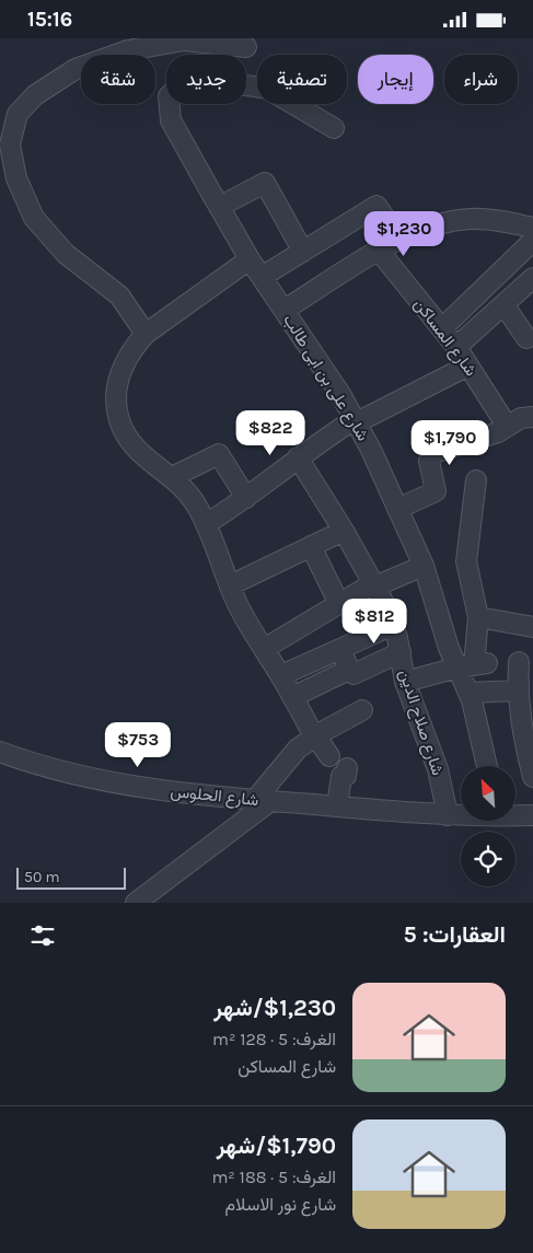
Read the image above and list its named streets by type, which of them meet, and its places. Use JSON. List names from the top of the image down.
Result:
{
  "streets": {
    "street": [
      "شارع المساكن",
      "شارع على بن ابى طالب",
      "شارع صلاح الدين",
      "شارع الحلوس"
    ]
  },
  "crossings": [
    ["شارع صلاح الدين", "شارع الحلوس"]
  ],
  "scale_bar": "50 m",
  "north": "top left",
  "page": {
    "status": "15:16",
    "chip": [
      "شراء",
      "إيجار",
      "تصفية",
      "جديد",
      "شقة"
    ],
    "price": [
      "$1,230",
      "$822",
      "$1,790",
      "$812",
      "$753"
    ],
    "scale": "50 m",
    "heading": "العقارات: 5",
    "list": [
      {
        "name": "$1,230/شهر",
        "note": "الغرف: 5 · 128 m² · شارع المساكن"
      },
      {
        "name": "$1,790/شهر",
        "note": "الغرف: 5 · 188 m² · شارع نور الاسلام"
      }
    ]
  }
}
